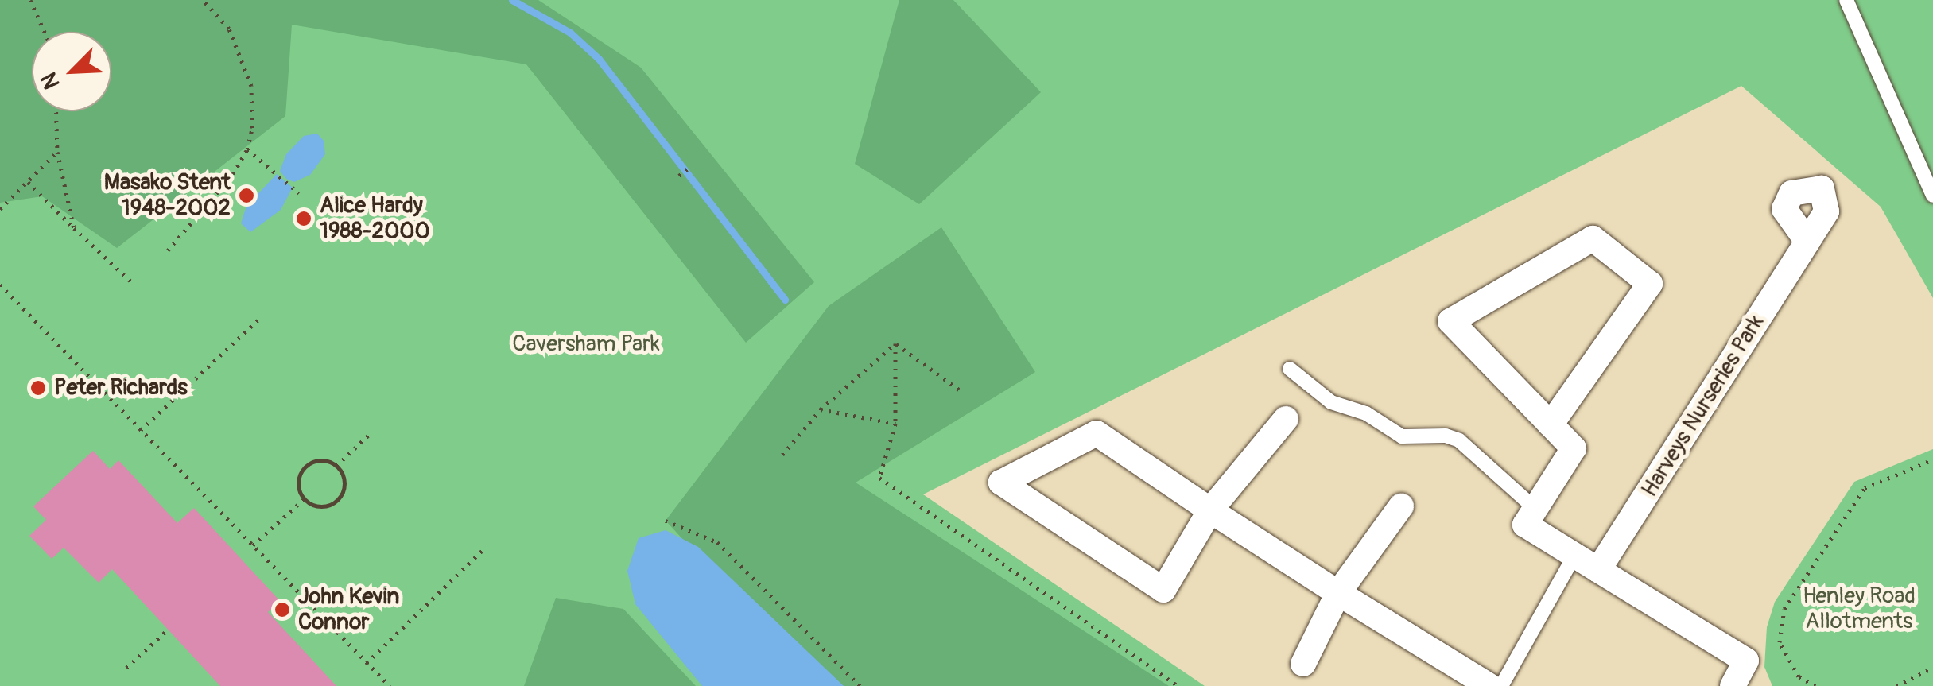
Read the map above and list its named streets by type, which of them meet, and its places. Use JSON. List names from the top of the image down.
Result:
{
  "streets": {
    "street": ["Harveys Nurseries Park"]
  },
  "parks": ["Caversham Park", "Henley Road Allotments"],
  "places": [
    "Masako Stent 1948-2002",
    "Alice Hardy 1988-2000",
    "Peter Richards",
    "John Kevin Connor"
  ],
  "north": "bottom left"
}
